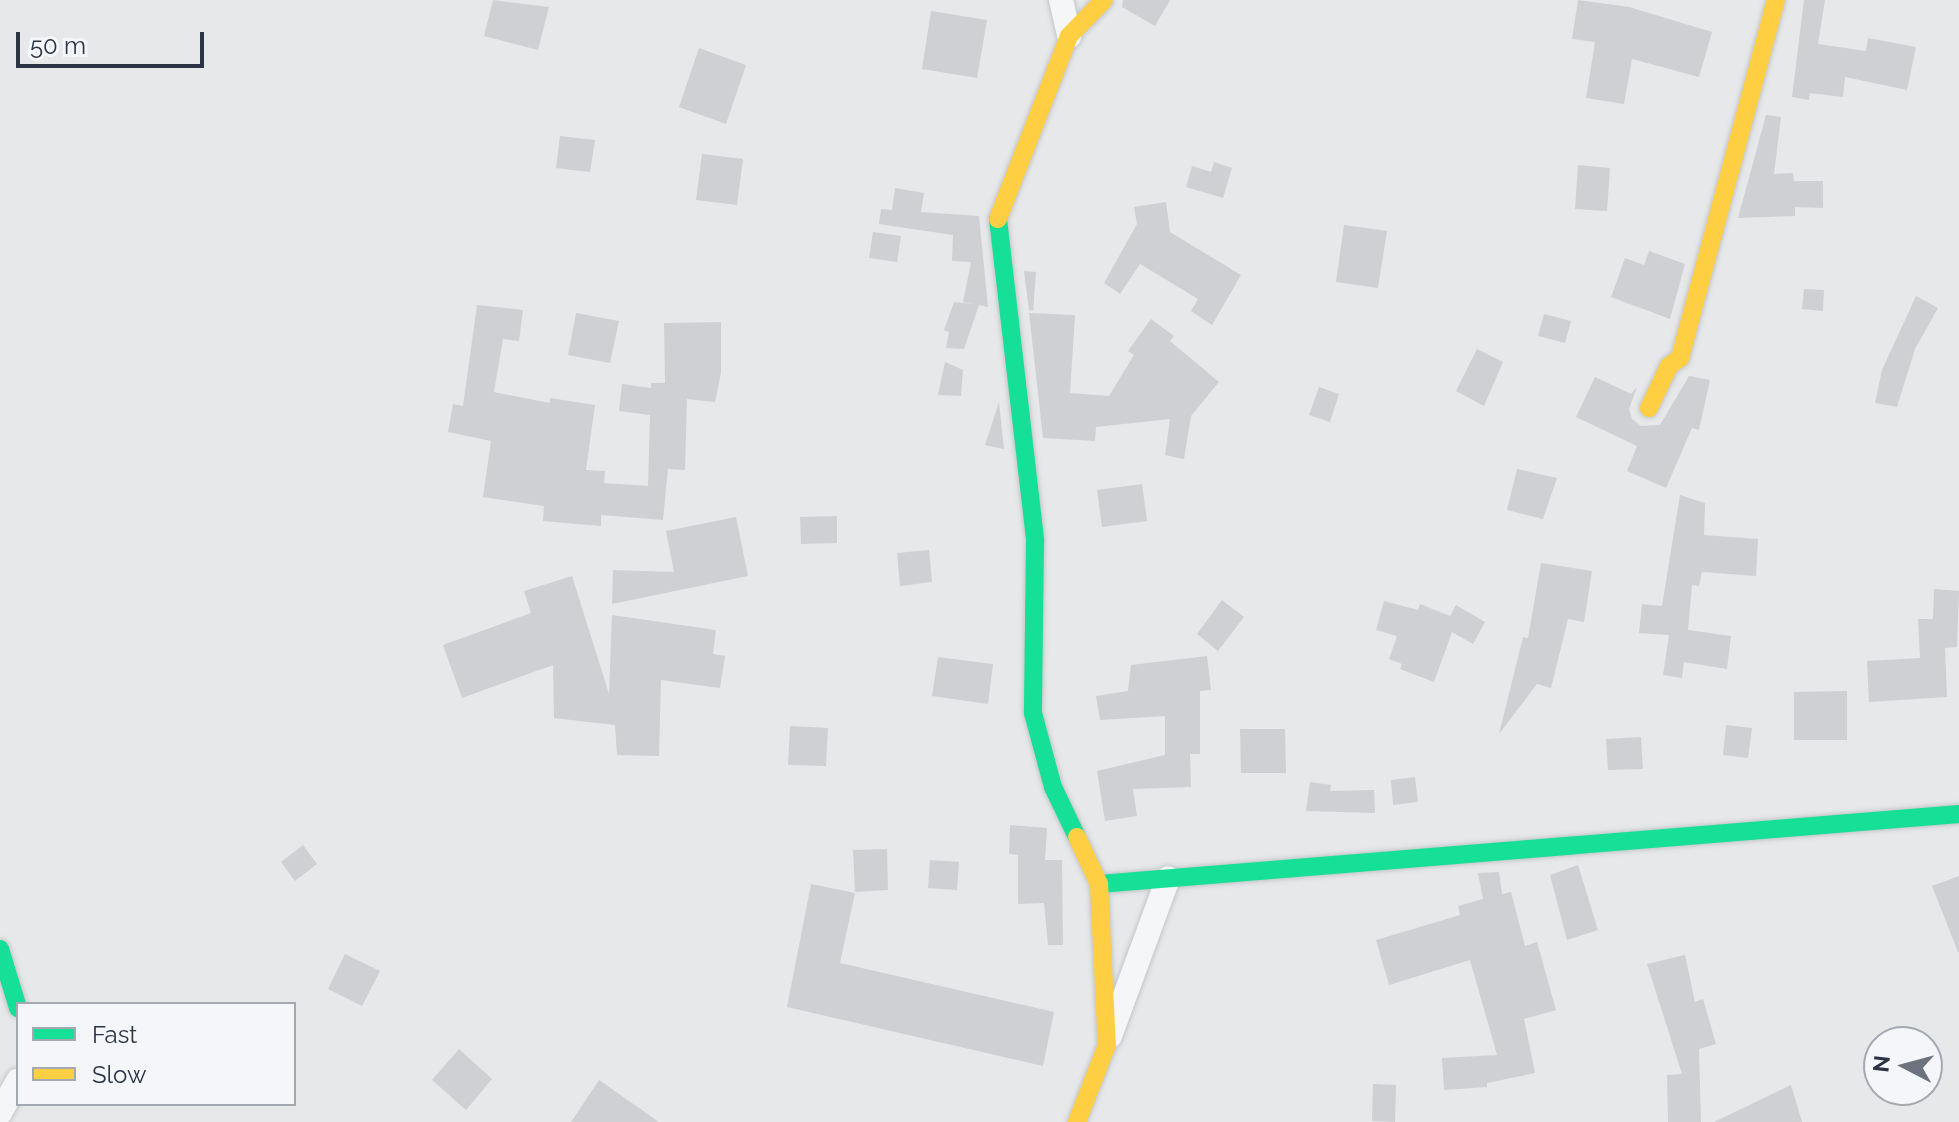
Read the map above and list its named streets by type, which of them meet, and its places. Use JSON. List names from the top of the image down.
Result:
{
  "legend": ["Fast", "Slow"],
  "scale_bar": "50 m",
  "north": "left"
}
